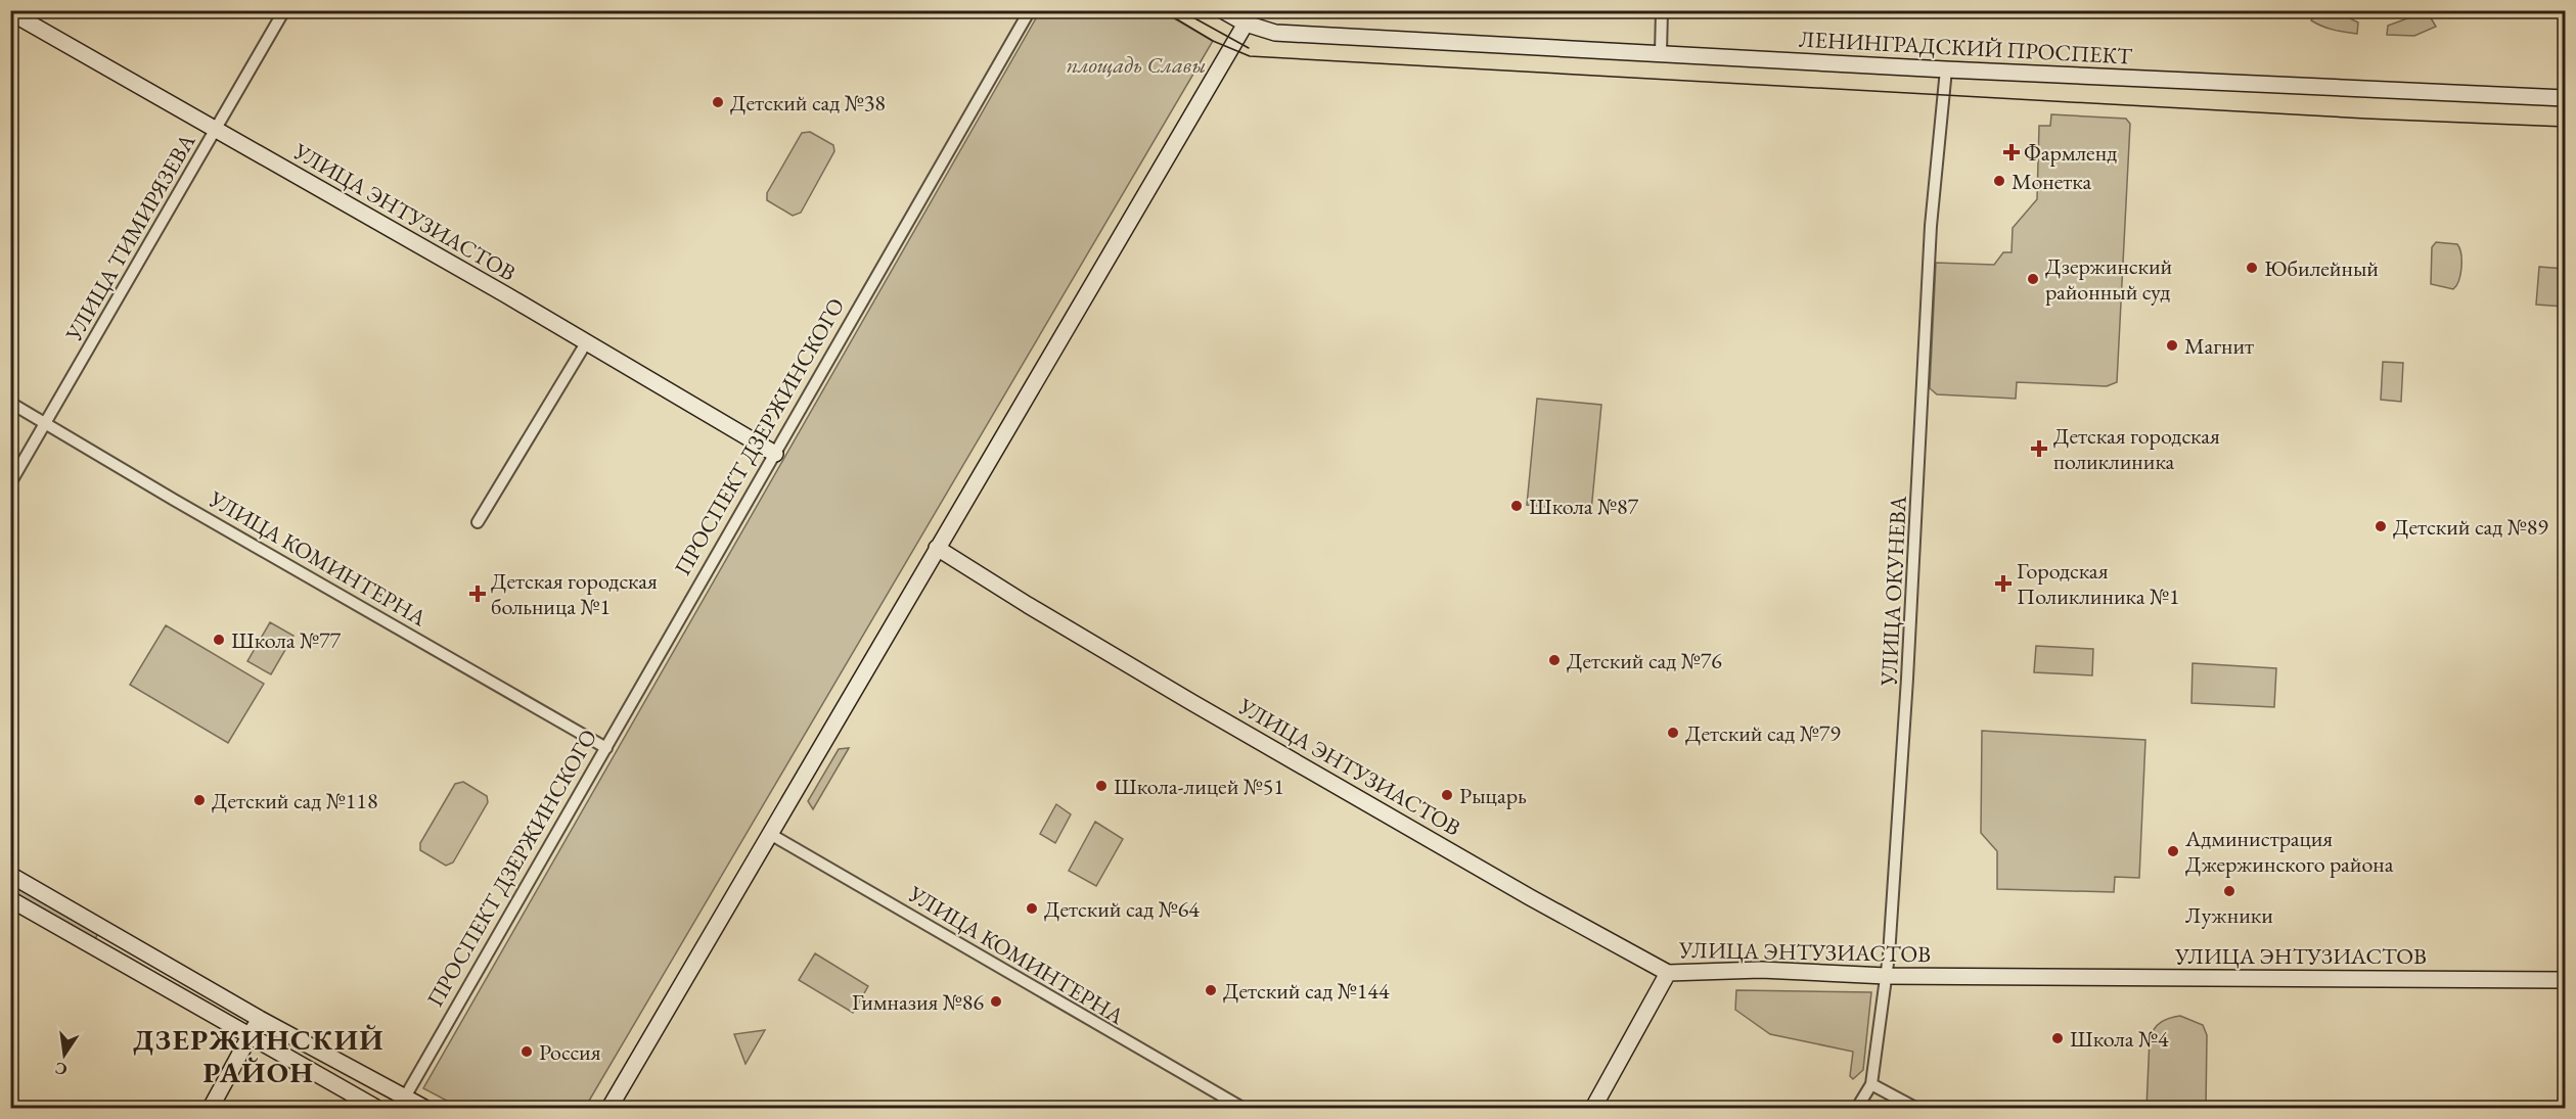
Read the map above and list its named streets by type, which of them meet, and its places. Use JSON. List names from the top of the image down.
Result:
{
  "streets": {
    "street": [
      "ЛЕНИНГРАДСКИЙ ПРОСПЕКТ",
      "УЛИЦА ЭНТУЗИАСТОВ",
      "УЛИЦА ТИМИРЯЗЕВА",
      "ПРОСПЕКТ ДЗЕРЖИНСКОГО",
      "УЛИЦА КОМИНТЕРНА",
      "УЛИЦА ОКУНЕВА"
    ]
  },
  "crossings": [
    ["ЛЕНИНГРАДСКИЙ ПРОСПЕКТ", "УЛИЦА ОКУНЕВА"],
    ["УЛИЦА ЭНТУЗИАСТОВ", "УЛИЦА ТИМИРЯЗЕВА"],
    ["УЛИЦА ЭНТУЗИАСТОВ", "ПРОСПЕКТ ДЗЕРЖИНСКОГО"],
    ["УЛИЦА ЭНТУЗИАСТОВ", "УЛИЦА ОКУНЕВА"],
    ["УЛИЦА ТИМИРЯЗЕВА", "УЛИЦА КОМИНТЕРНА"],
    ["ПРОСПЕКТ ДЗЕРЖИНСКОГО", "УЛИЦА КОМИНТЕРНА"]
  ],
  "districts": ["ДЗЕРЖИНСКИЙ РАЙОН"],
  "parks": ["площадь Славы"],
  "places": {
    "other": [
      "Детский сад №38",
      "Монетка",
      "Юбилейный",
      "Дзержинский районный суд",
      "Магнит",
      "Школа №87",
      "Детский сад №89",
      "Школа №77",
      "Детский сад №76",
      "Детский сад №79",
      "Школа-лицей №51",
      "Рыцарь",
      "Детский сад №118",
      "Администрация Джержинского района",
      "Лужники",
      "Детский сад №64",
      "Детский сад №144",
      "Гимназия №86",
      "Школа №4",
      "Россия"
    ],
    "health": [
      "Фармленд",
      "Детская городская поликлиника",
      "Городская Поликлиника №1",
      "Детская городская больница №1"
    ]
  },
  "north": "bottom"
}
